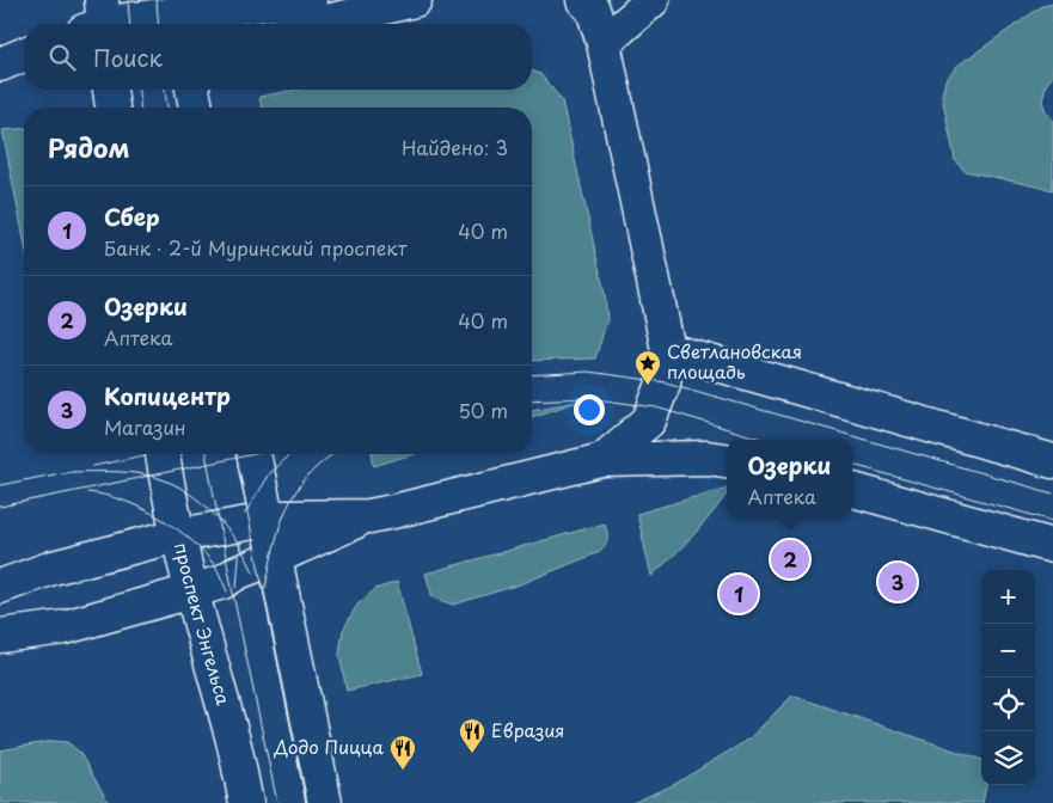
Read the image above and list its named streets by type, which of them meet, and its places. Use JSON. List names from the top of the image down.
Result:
{
  "streets": {
    "main road": ["проспект Энгельса"]
  },
  "places": {
    "place": ["Светлановская площадь"],
    "restaurant": ["Евразия", "Додо Пицца"]
  },
  "page": {
    "search": "Поиск",
    "heading": ["Рядом", "Найдено: 3"],
    "list": [
      {
        "mark": "1",
        "name": "Сбер",
        "note": "Банк · 2-й Муринский проспект",
        "value": "40 m"
      },
      {
        "mark": "2",
        "name": "Озерки",
        "note": "Аптека",
        "value": "40 m"
      },
      {
        "mark": "3",
        "name": "Копицентр",
        "note": "Магазин",
        "value": "50 m"
      }
    ],
    "popup": ["Озерки", "Аптека"],
    "pins": ["2", "3", "1"],
    "map_buttons": ["+", "−"]
  }
}
